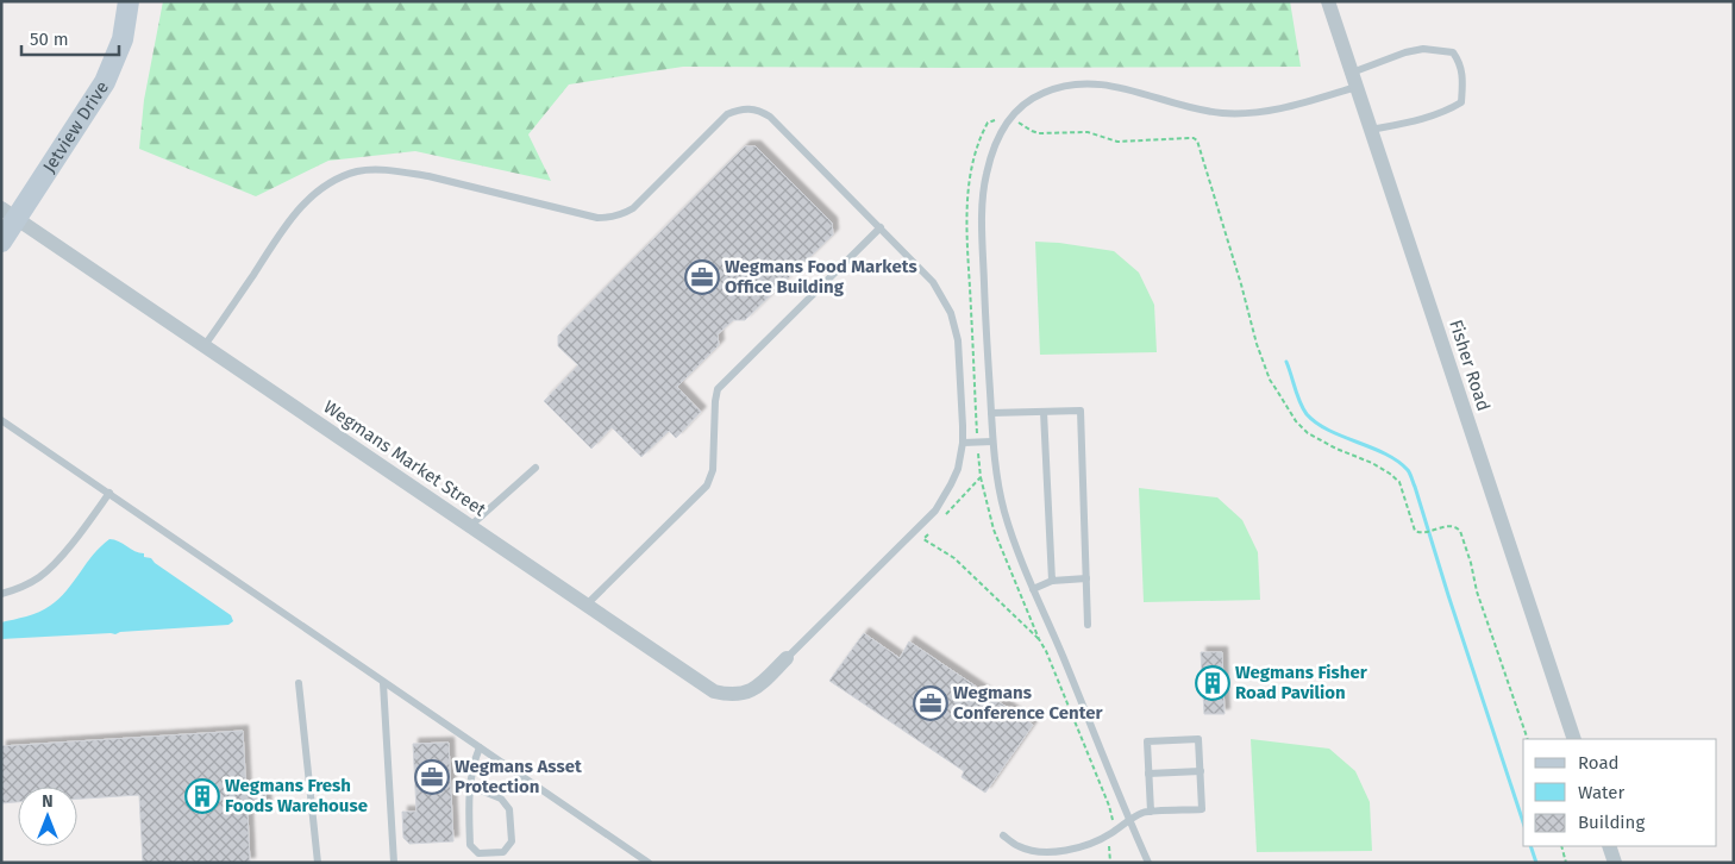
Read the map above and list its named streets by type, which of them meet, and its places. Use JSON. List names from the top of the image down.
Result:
{
  "streets": {
    "street": ["Jetview Drive", "Fisher Road", "Wegmans Market Street"]
  },
  "crossings": [
    ["Jetview Drive", "Wegmans Market Street"]
  ],
  "places": {
    "office": ["Wegmans Food Markets Office Building", "Wegmans Conference Center", "Wegmans Asset Protection"],
    "building": ["Wegmans Fisher Road Pavilion", "Wegmans Fresh Foods Warehouse"]
  },
  "legend": ["Road", "Water", "Building"],
  "scale_bar": "50 m",
  "north": "top"
}
